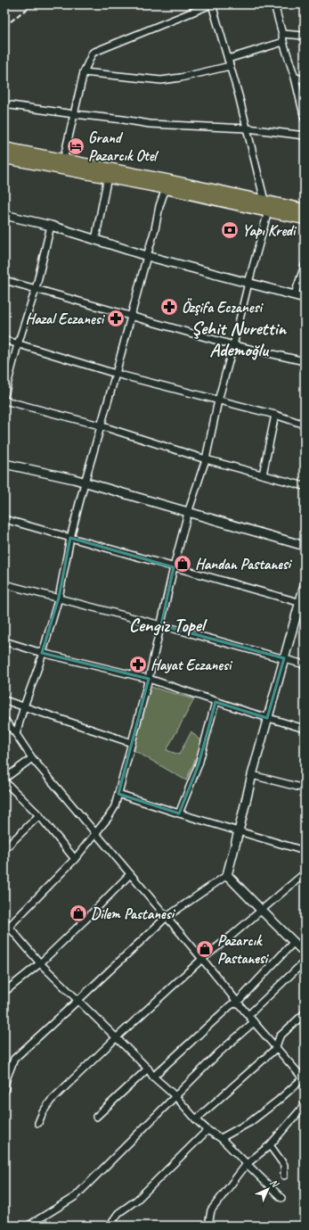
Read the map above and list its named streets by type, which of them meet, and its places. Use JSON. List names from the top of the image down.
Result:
{
  "districts": ["Şehit Nurettin Ademoğlu", "Cengiz Topel"],
  "places": {
    "hotel": ["Grand Pazarcık Otel"],
    "bank": ["Yapı Kredi"],
    "pharmacy": ["Özşifa Eczanesi", "Hazal Eczanesi", "Hayat Eczanesi"],
    "shop": ["Handan Pastanesi", "Dilem Pastanesi", "Pazarcık Pastanesi"]
  },
  "north": "top right"
}
